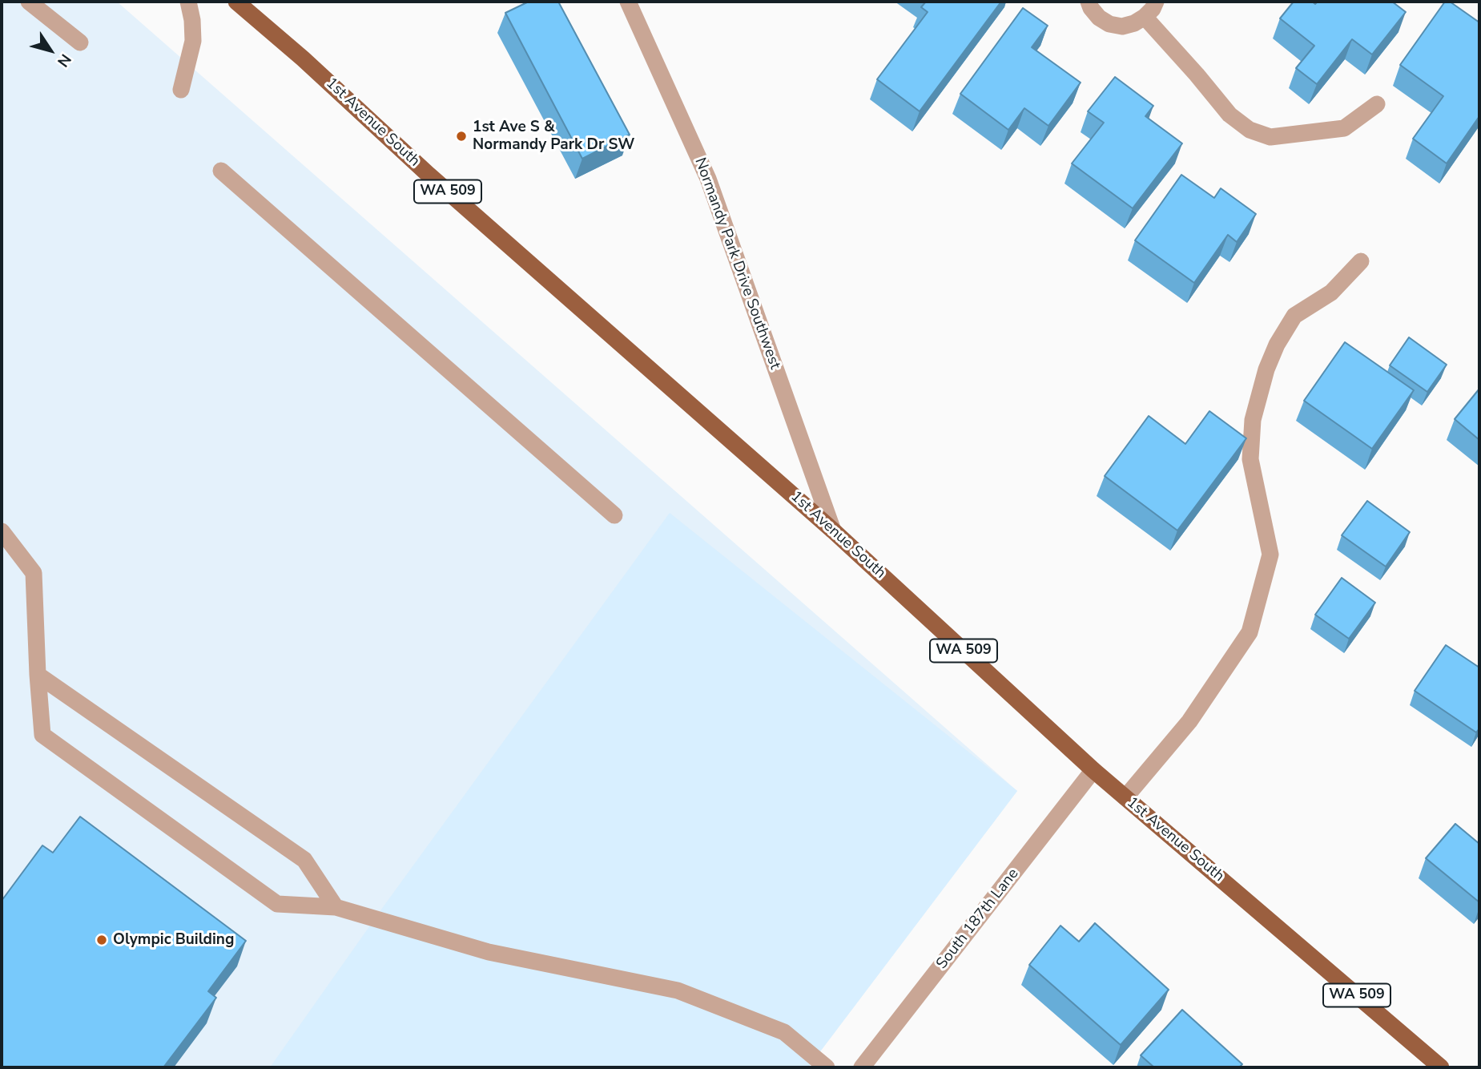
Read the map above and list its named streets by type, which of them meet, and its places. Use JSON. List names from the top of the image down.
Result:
{
  "streets": {
    "main road": ["1st Avenue South", "WA 509"],
    "street": ["Normandy Park Drive Southwest", "South 187th Lane"]
  },
  "crossings": [
    ["1st Avenue South", "Normandy Park Drive Southwest"],
    ["1st Avenue South", "South 187th Lane"]
  ],
  "places": ["1st Ave S & Normandy Park Dr SW", "Olympic Building"],
  "north": "bottom right"
}
